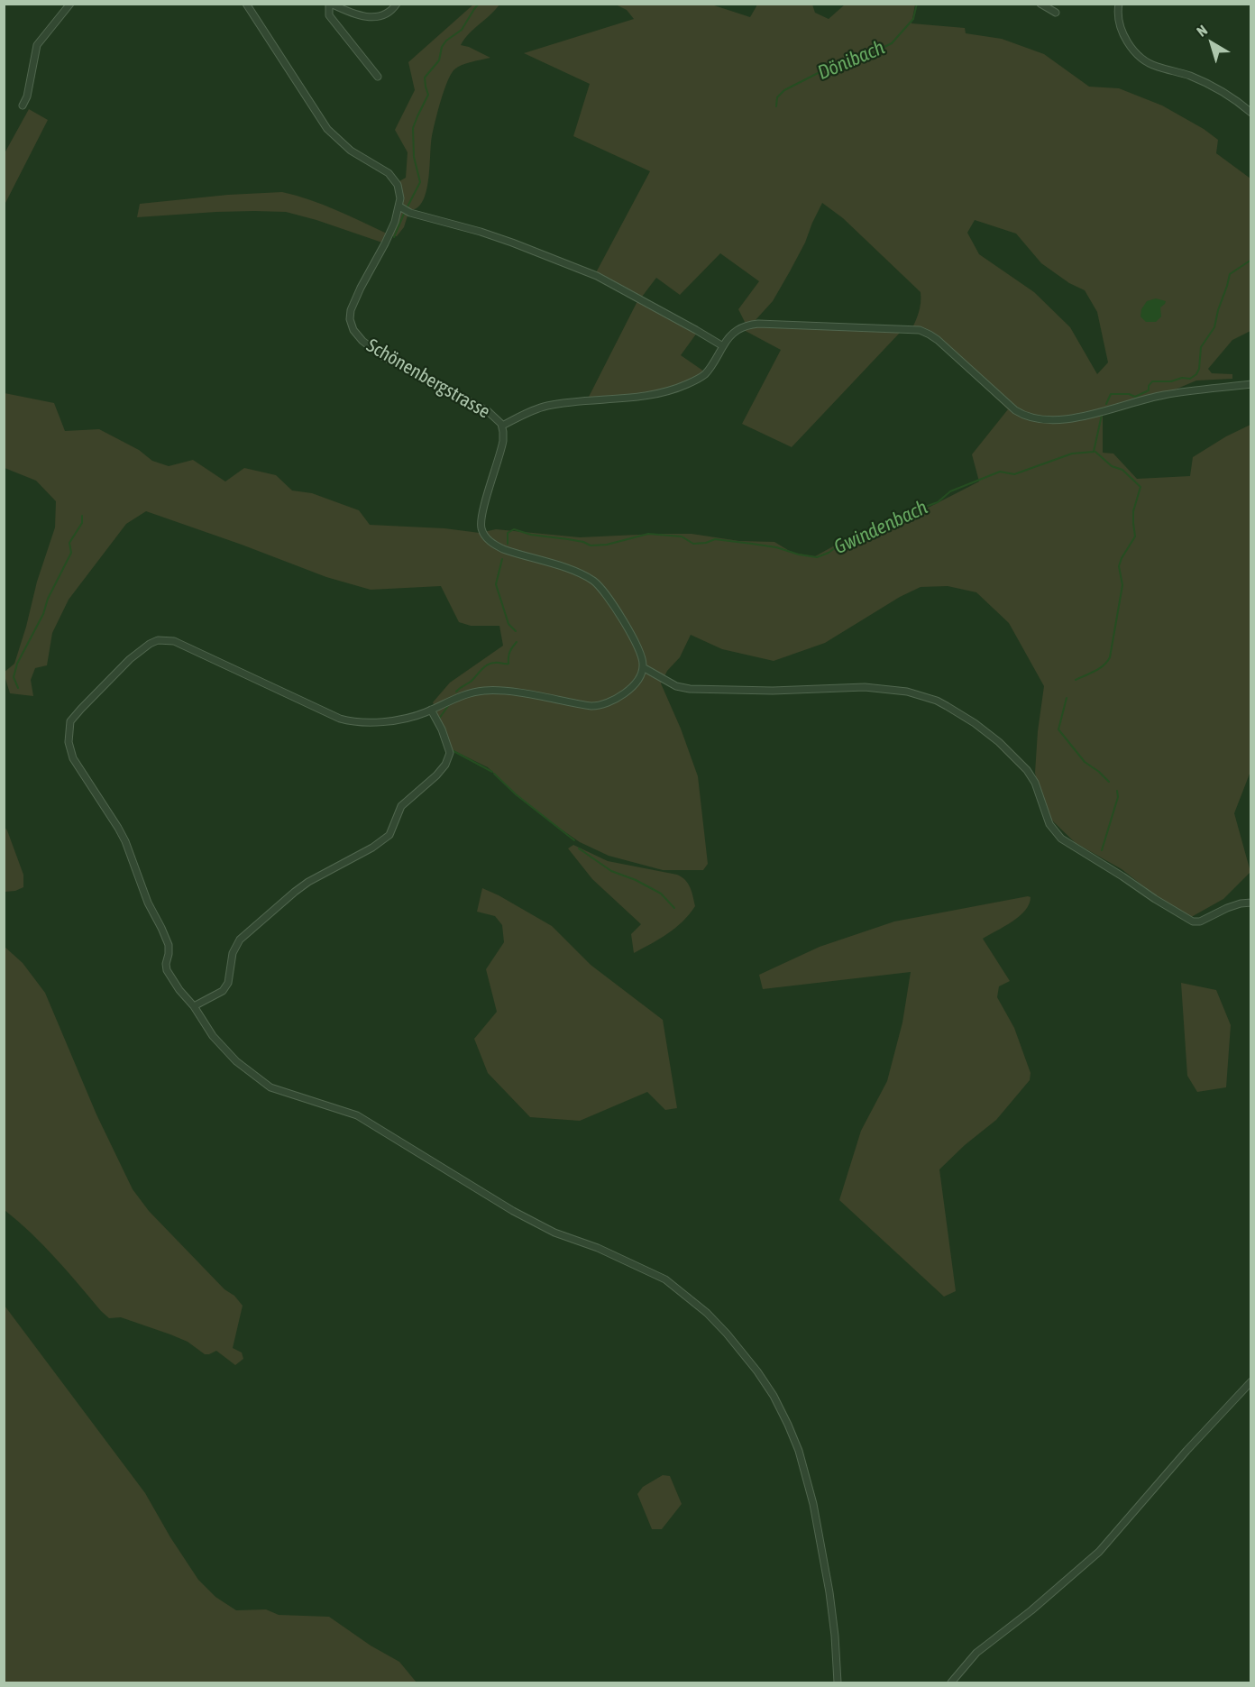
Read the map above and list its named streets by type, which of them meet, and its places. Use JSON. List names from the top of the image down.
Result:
{
  "streets": {
    "street": ["Schönenbergstrasse"]
  },
  "water": ["Dönibach", "Gwindenbach"],
  "north": "top left"
}
